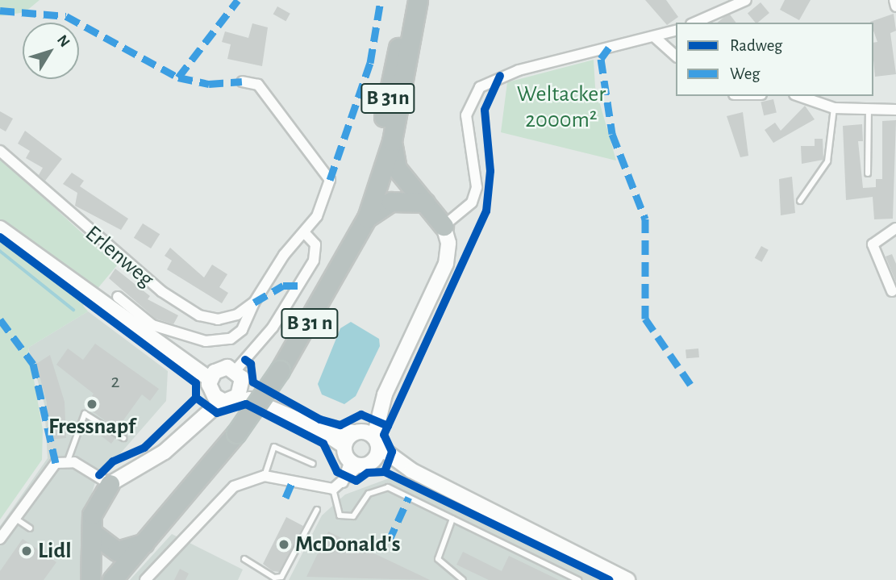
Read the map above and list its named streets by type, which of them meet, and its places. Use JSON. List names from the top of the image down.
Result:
{
  "streets": {
    "highway": ["B 31n", "B 31 n"],
    "street": ["Erlenweg"]
  },
  "crossings": [
    ["B 31n", "B 31 n"]
  ],
  "parks": ["Weltacker 2000m²"],
  "places": ["Fressnapf", "McDonald's", "Lidl"],
  "house_numbers": ["2"],
  "legend": ["Radweg", "Weg"],
  "north": "top right"
}
